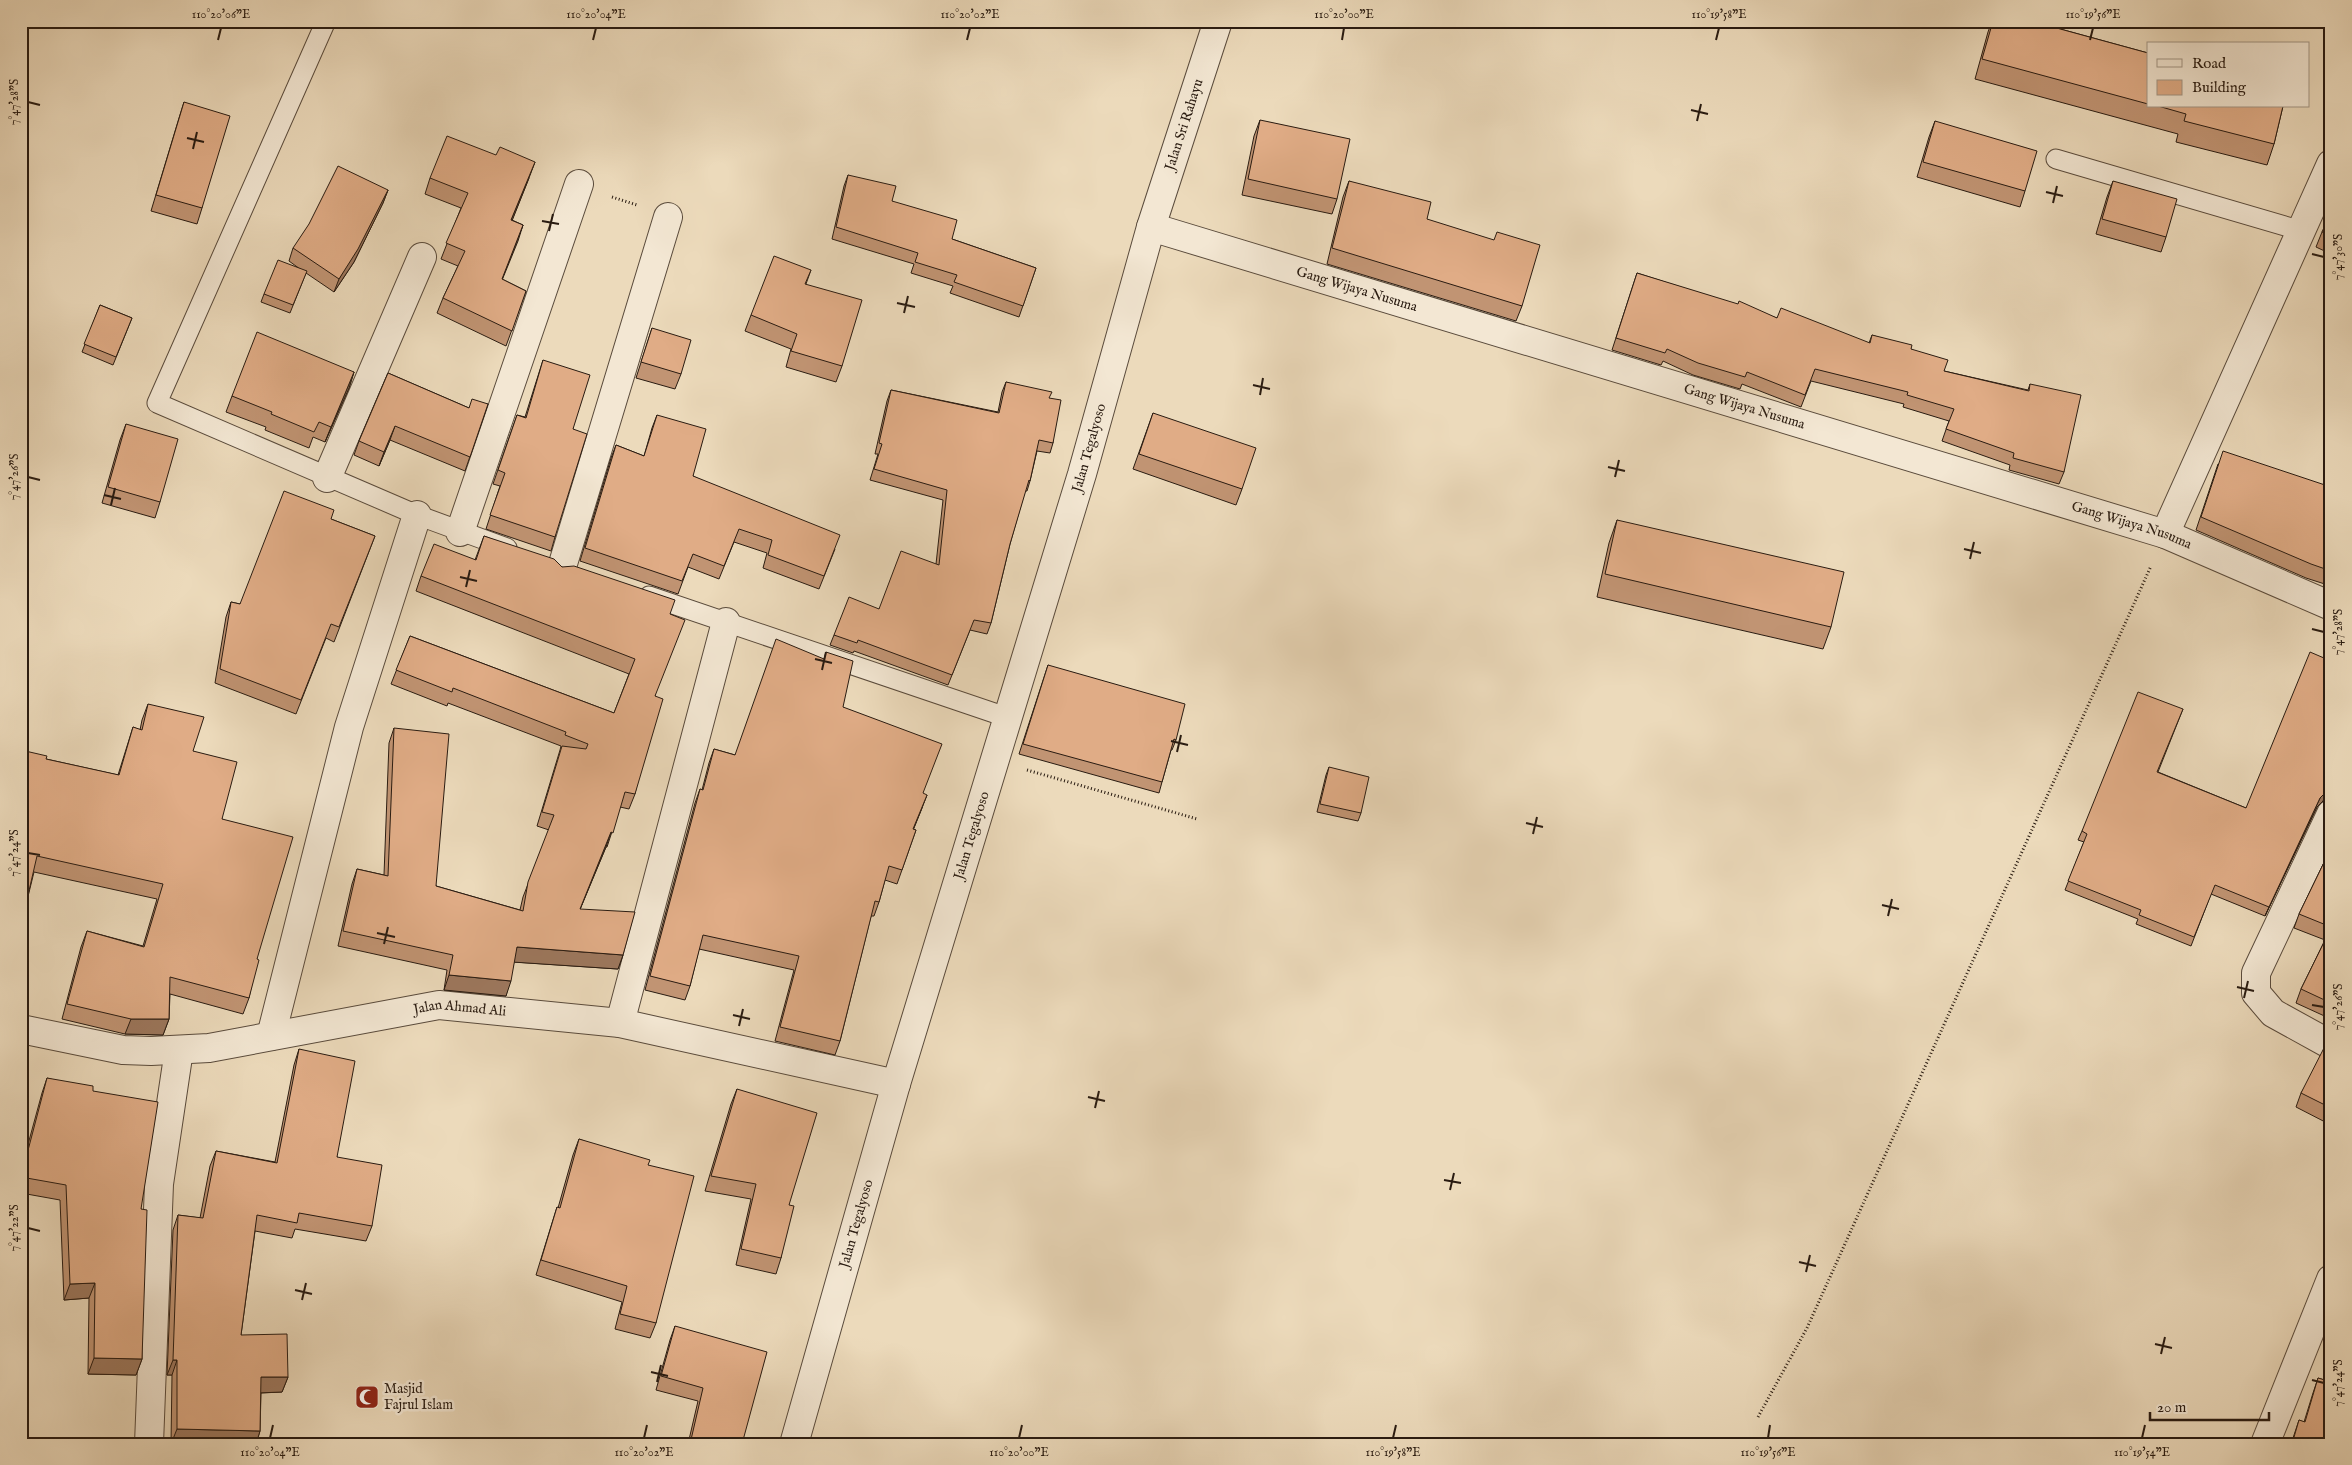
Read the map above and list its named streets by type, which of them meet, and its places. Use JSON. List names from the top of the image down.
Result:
{
  "streets": {
    "street": [
      "Jalan Sri Rahayu",
      "Gang Wijaya Nusuma",
      "Jalan Tegalyoso",
      "Jalan Ahmad Ali"
    ]
  },
  "crossings": [
    ["Jalan Sri Rahayu", "Gang Wijaya Nusuma"],
    ["Jalan Sri Rahayu", "Jalan Tegalyoso"],
    ["Gang Wijaya Nusuma", "Jalan Tegalyoso"],
    ["Jalan Tegalyoso", "Jalan Ahmad Ali"]
  ],
  "places": {
    "mosque": ["Masjid Fajrul Islam"]
  },
  "legend": ["Road", "Building"],
  "scale_bar": "20 m",
  "coordinates": [
    "110°20'06\"E",
    "110°20'04\"E",
    "110°20'02\"E",
    "110°20'00\"E",
    "110°19'58\"E",
    "110°19'56\"E",
    "7°47'28\"S",
    "7°47'30\"S",
    "7°47'26\"S",
    "7°47'24\"S",
    "7°47'22\"S",
    "110°19'54\"E"
  ]
}
